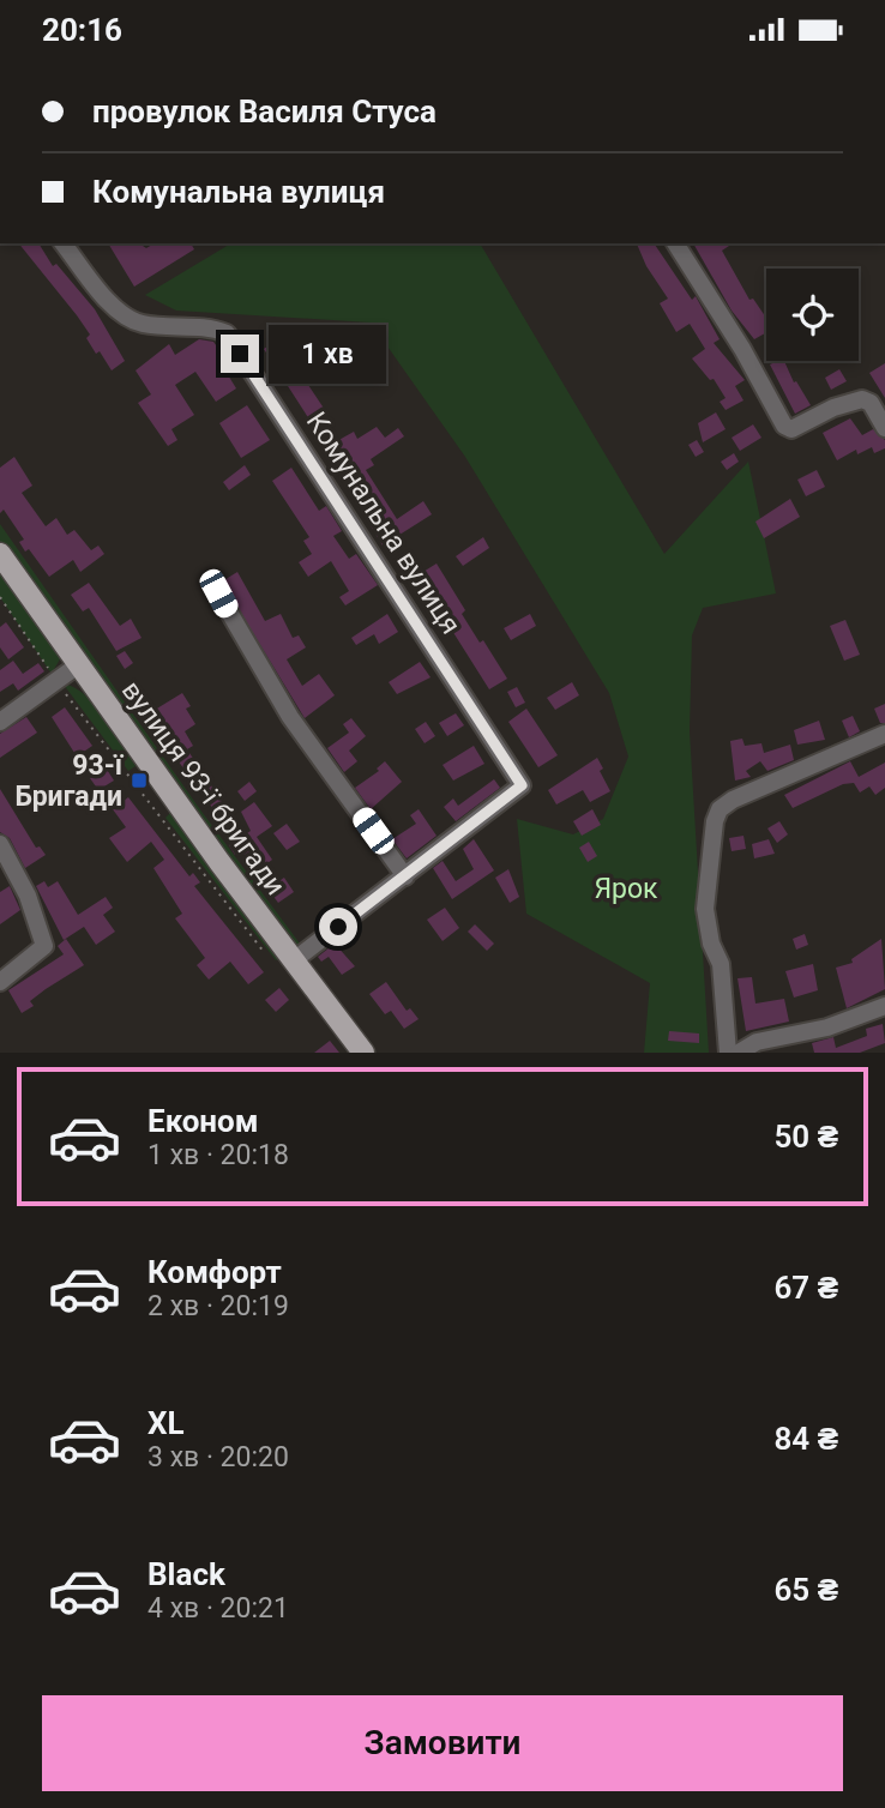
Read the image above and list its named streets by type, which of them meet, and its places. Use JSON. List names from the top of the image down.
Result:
{
  "streets": {
    "main road": ["вулиця 93-ї бригади"],
    "street": ["Комунальна вулиця"]
  },
  "parks": ["Ярок"],
  "places": {
    "transit": ["93-ї Бригади"]
  },
  "page": {
    "status": "20:16",
    "banner": ["провулок Василя Стуса", "Комунальна вулиця"],
    "bubble": "1 хв",
    "list": [
      {
        "name": "Економ",
        "note": "1 хв · 20:18",
        "value": "50 ₴"
      },
      {
        "name": "Комфорт",
        "note": "2 хв · 20:19",
        "value": "67 ₴"
      },
      {
        "name": "XL",
        "note": "3 хв · 20:20",
        "value": "84 ₴"
      },
      {
        "name": "Black",
        "note": "4 хв · 20:21",
        "value": "65 ₴"
      }
    ],
    "buttons": "Замовити"
  }
}
